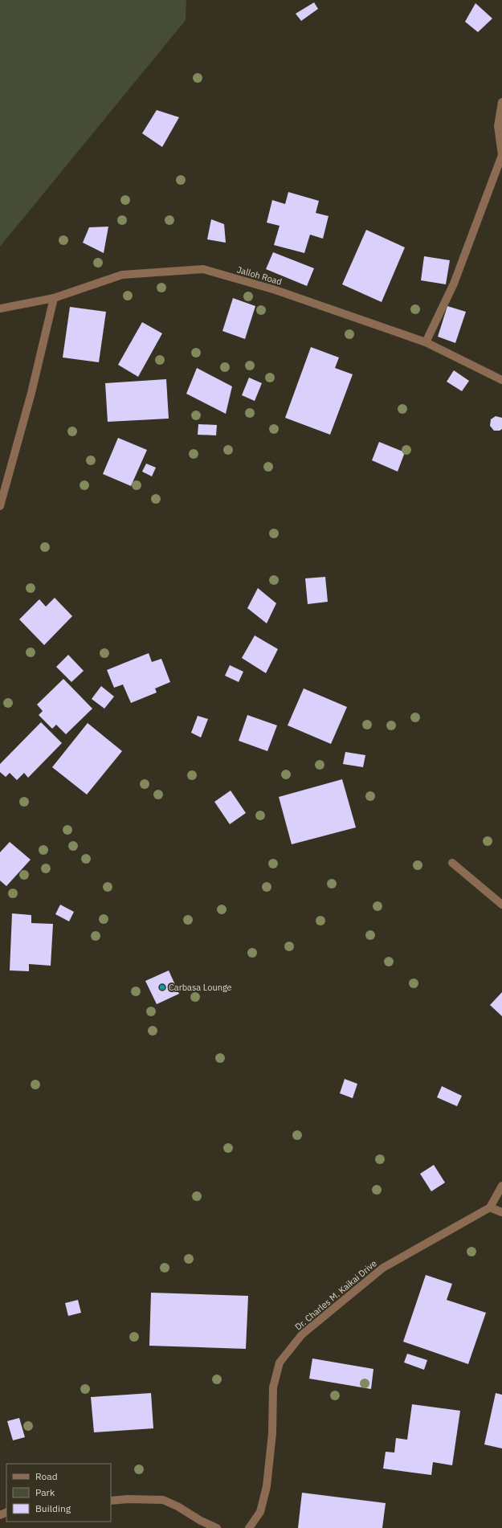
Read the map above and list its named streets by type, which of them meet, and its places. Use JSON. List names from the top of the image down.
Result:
{
  "streets": {
    "street": ["Jalloh Road", "Dr. Charles M. Kaikai Drive"]
  },
  "places": ["Carbasa Lounge"],
  "legend": ["Road", "Park", "Building"]
}
